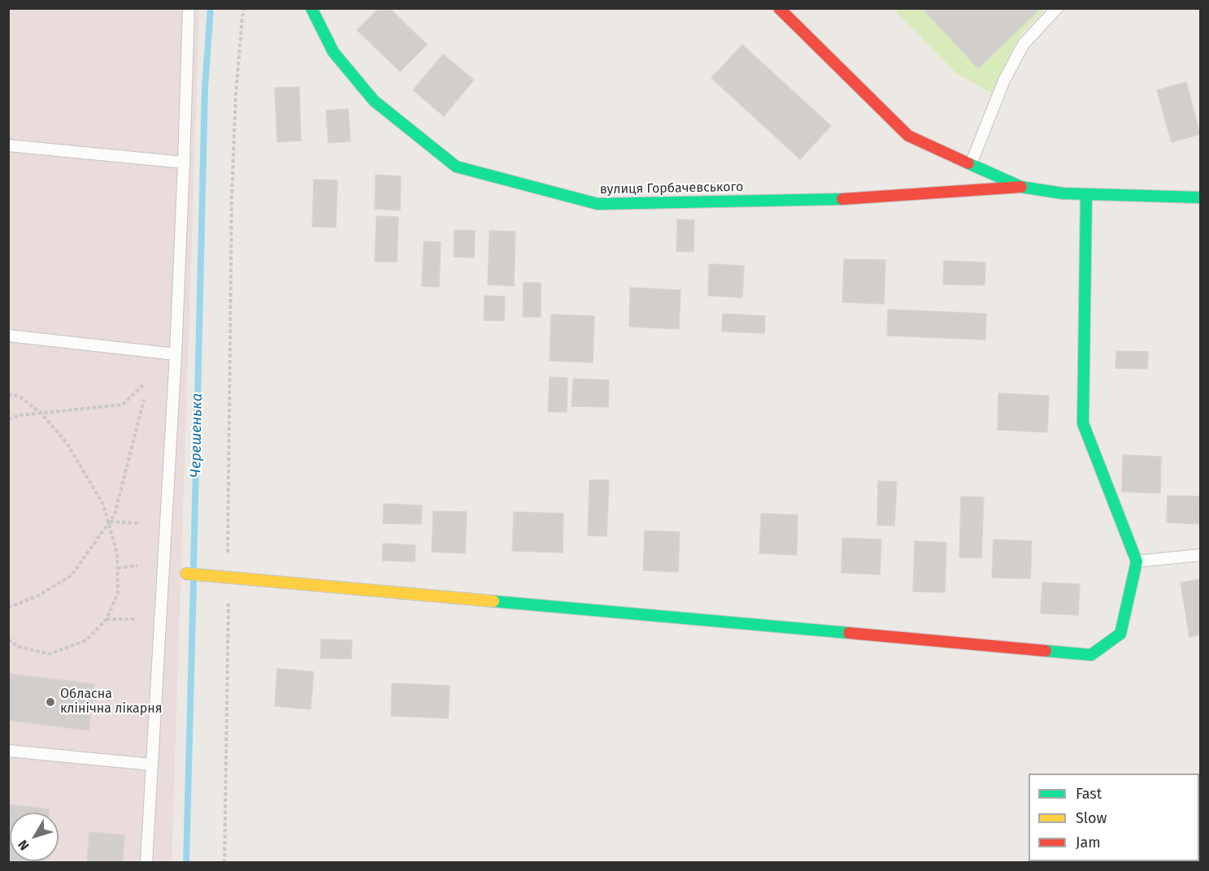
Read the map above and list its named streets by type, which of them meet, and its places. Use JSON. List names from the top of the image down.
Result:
{
  "streets": {
    "street": ["вулиця Горбачевського"]
  },
  "water": ["Черешенька"],
  "places": ["Обласна клінічна лікарня"],
  "legend": ["Fast", "Slow", "Jam"],
  "north": "bottom left"
}
